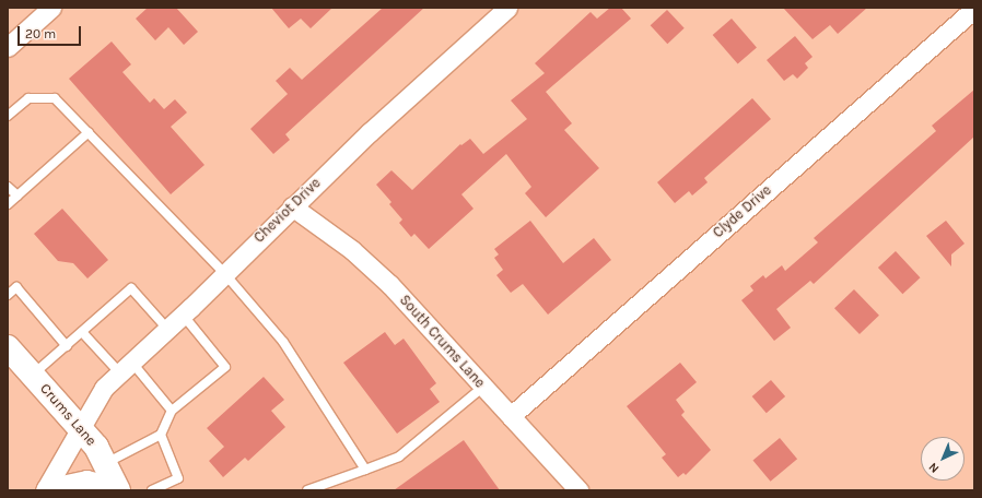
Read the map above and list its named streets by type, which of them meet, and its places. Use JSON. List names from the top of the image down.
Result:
{
  "streets": {
    "main road": ["Crums Lane"],
    "street": ["Cheviot Drive", "Clyde Drive", "South Crums Lane"]
  },
  "crossings": [
    ["Cheviot Drive", "South Crums Lane"],
    ["Cheviot Drive", "Crums Lane"],
    ["Clyde Drive", "South Crums Lane"]
  ],
  "scale_bar": "20 m",
  "north": "bottom left"
}
